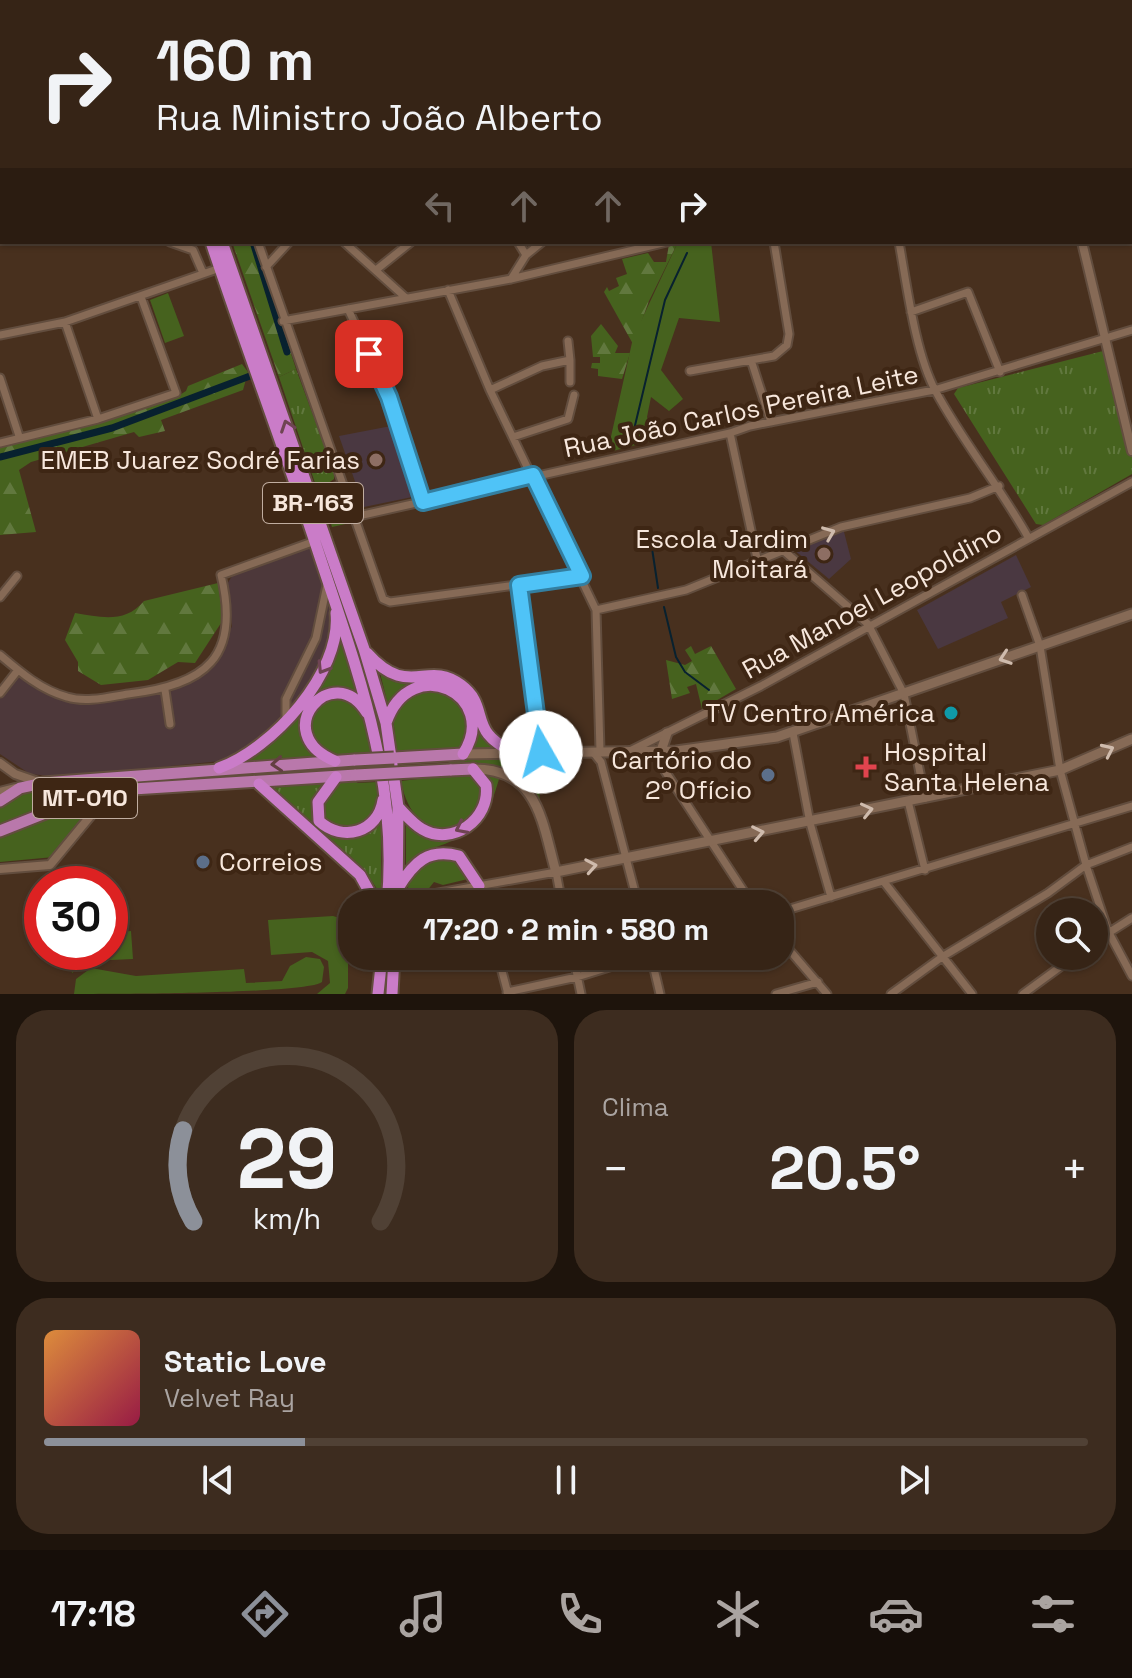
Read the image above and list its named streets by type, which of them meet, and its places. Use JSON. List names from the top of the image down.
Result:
{
  "streets": {
    "highway": ["BR-163"],
    "main road": ["MT-010"],
    "street": ["Rua João Carlos Pereira Leite", "Rua Manoel Leopoldino"]
  },
  "places": {
    "other": [
      "EMEB Juarez Sodré Farias",
      "Escola Jardim Moitará",
      "TV Centro América",
      "Cartório do 2º Ofício",
      "Correios"
    ],
    "health": ["Hospital Santa Helena"]
  },
  "page": {
    "turn": ["160 m", "Rua Ministro João Alberto"],
    "limit": "30",
    "trip": "17:20 · 2 min · 580 m",
    "tile": "Clima",
    "heat": ["−", "20.5°", "+"],
    "song": ["Static Love", "Velvet Ray"],
    "tabs": "17:18",
    "gauge": ["29", "km/h"]
  }
}
